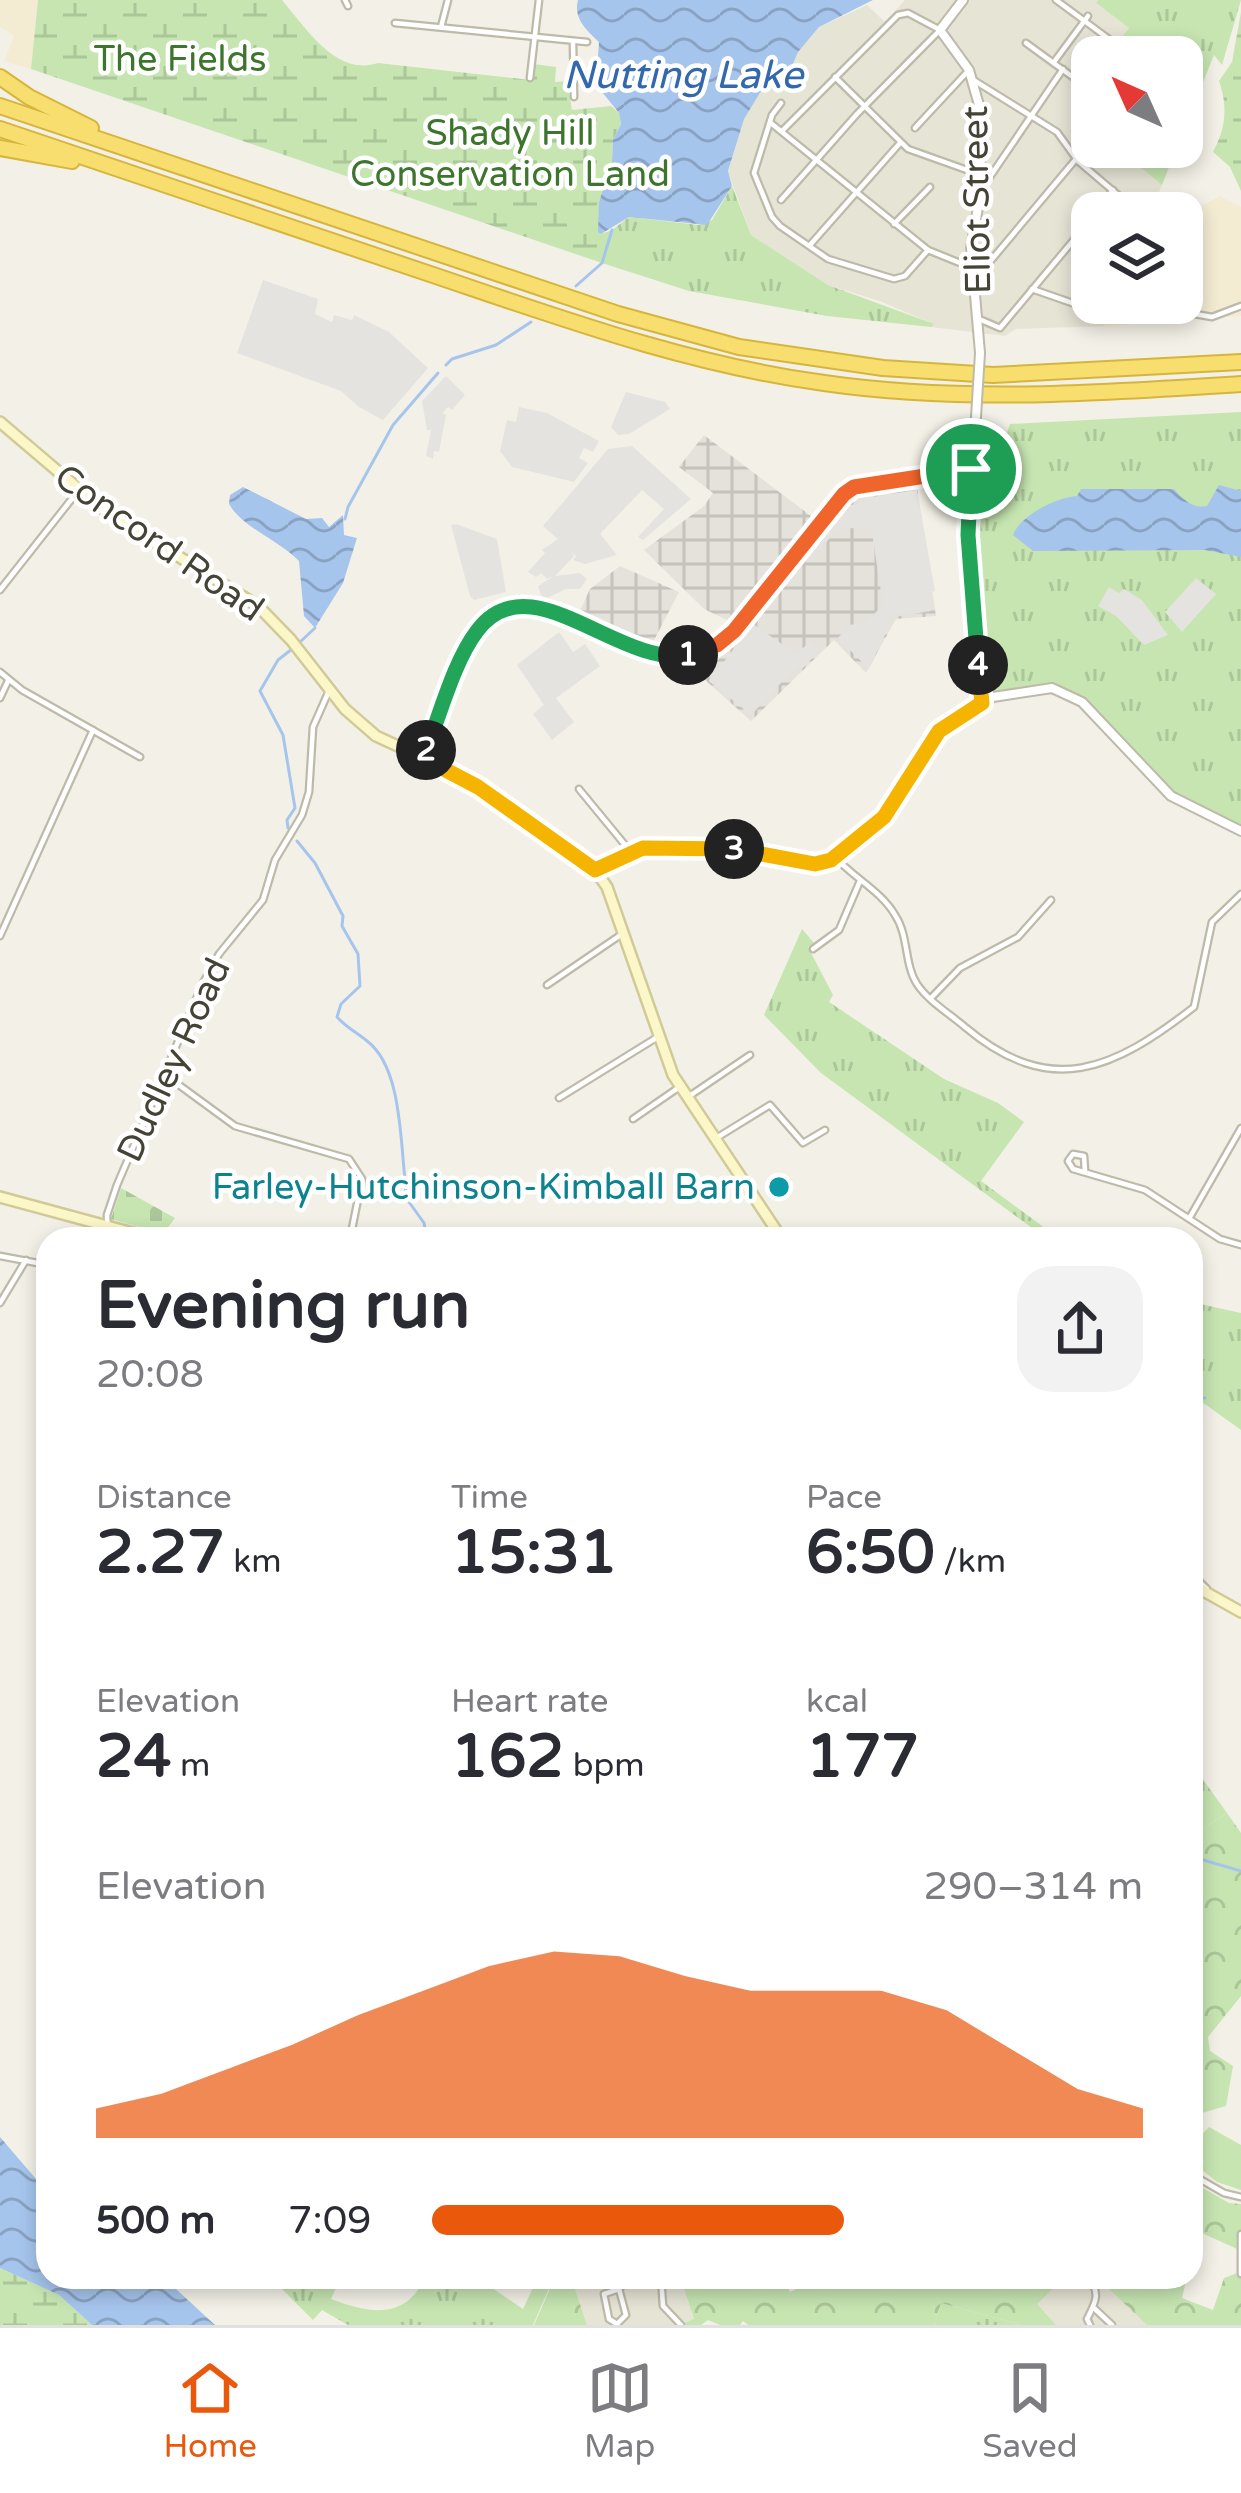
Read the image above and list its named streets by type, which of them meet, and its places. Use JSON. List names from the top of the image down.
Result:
{
  "streets": {
    "main road": ["Concord Road"],
    "street": ["Eliot Street", "Dudley Road"]
  },
  "crossings": [
    ["Concord Road", "Dudley Road"]
  ],
  "water": ["Nutting Lake"],
  "parks": ["The Fields", "Shady Hill Conservation Land"],
  "places": ["Farley-Hutchinson-Kimball Barn"],
  "north": "top left",
  "page": {
    "pins": [
      "1",
      "4",
      "2",
      "3"
    ],
    "heading": ["Evening run", "20:08"],
    "stats": [
      ["Distance", "2.27 km"],
      ["Time", "15:31"],
      ["Pace", "6:50 /km"],
      ["Elevation", "24 m"],
      ["Heart rate", "162 bpm"],
      ["kcal", "177"]
    ],
    "chart": ["Elevation", "290–314 m"],
    "list": [
      {
        "name": "500 m",
        "note": "7:09"
      }
    ],
    "tabs": ["Home", "Map", "Saved"]
  }
}
